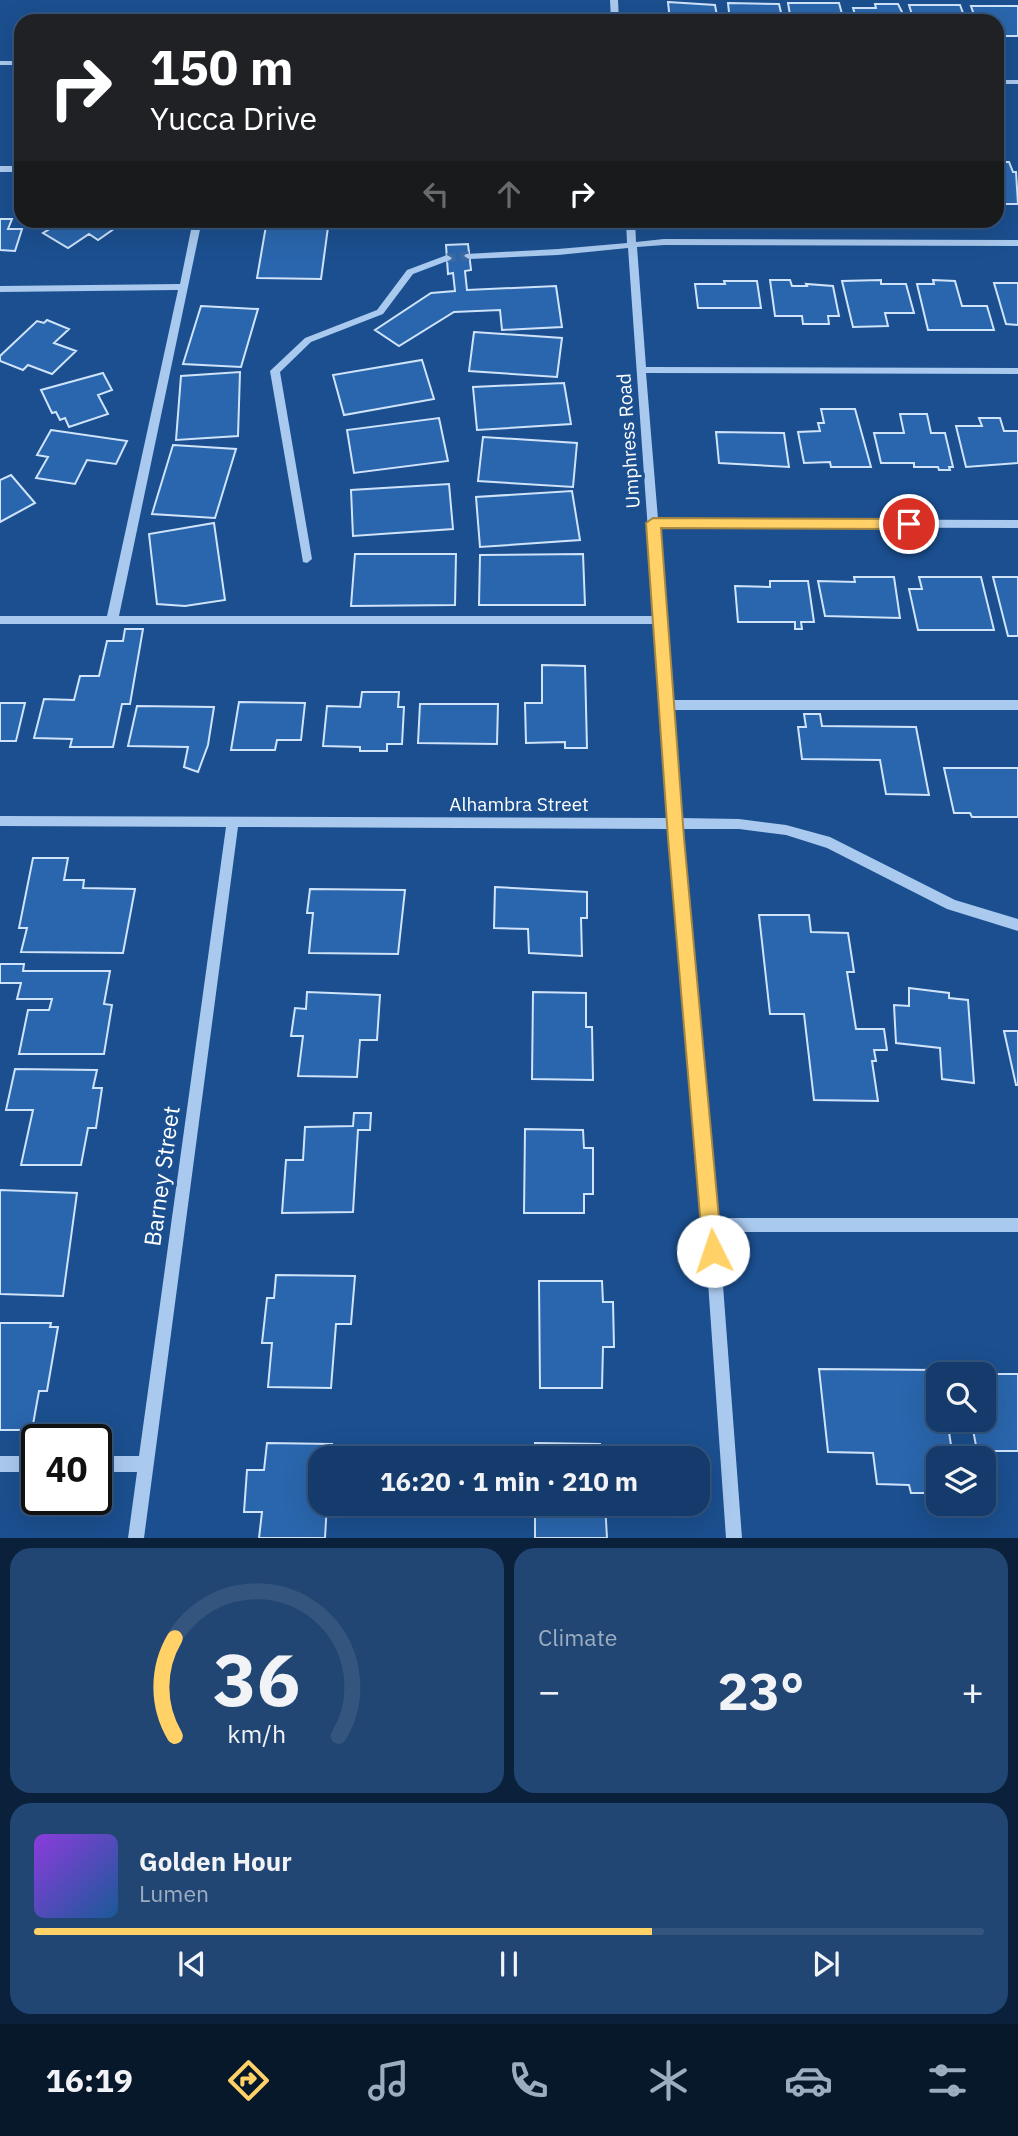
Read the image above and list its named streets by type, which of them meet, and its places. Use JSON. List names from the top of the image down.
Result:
{
  "streets": {
    "street": ["Umphress Road", "Alhambra Street", "Barney Street"]
  },
  "crossings": [
    ["Umphress Road", "Alhambra Street"],
    ["Alhambra Street", "Barney Street"]
  ],
  "page": {
    "turn": ["150 m", "Yucca Drive"],
    "limit": "40",
    "trip": "16:20 · 1 min · 210 m",
    "tile": "Climate",
    "heat": ["−", "23°", "+"],
    "song": ["Golden Hour", "Lumen"],
    "tabs": "16:19",
    "gauge": ["36", "km/h"]
  }
}
